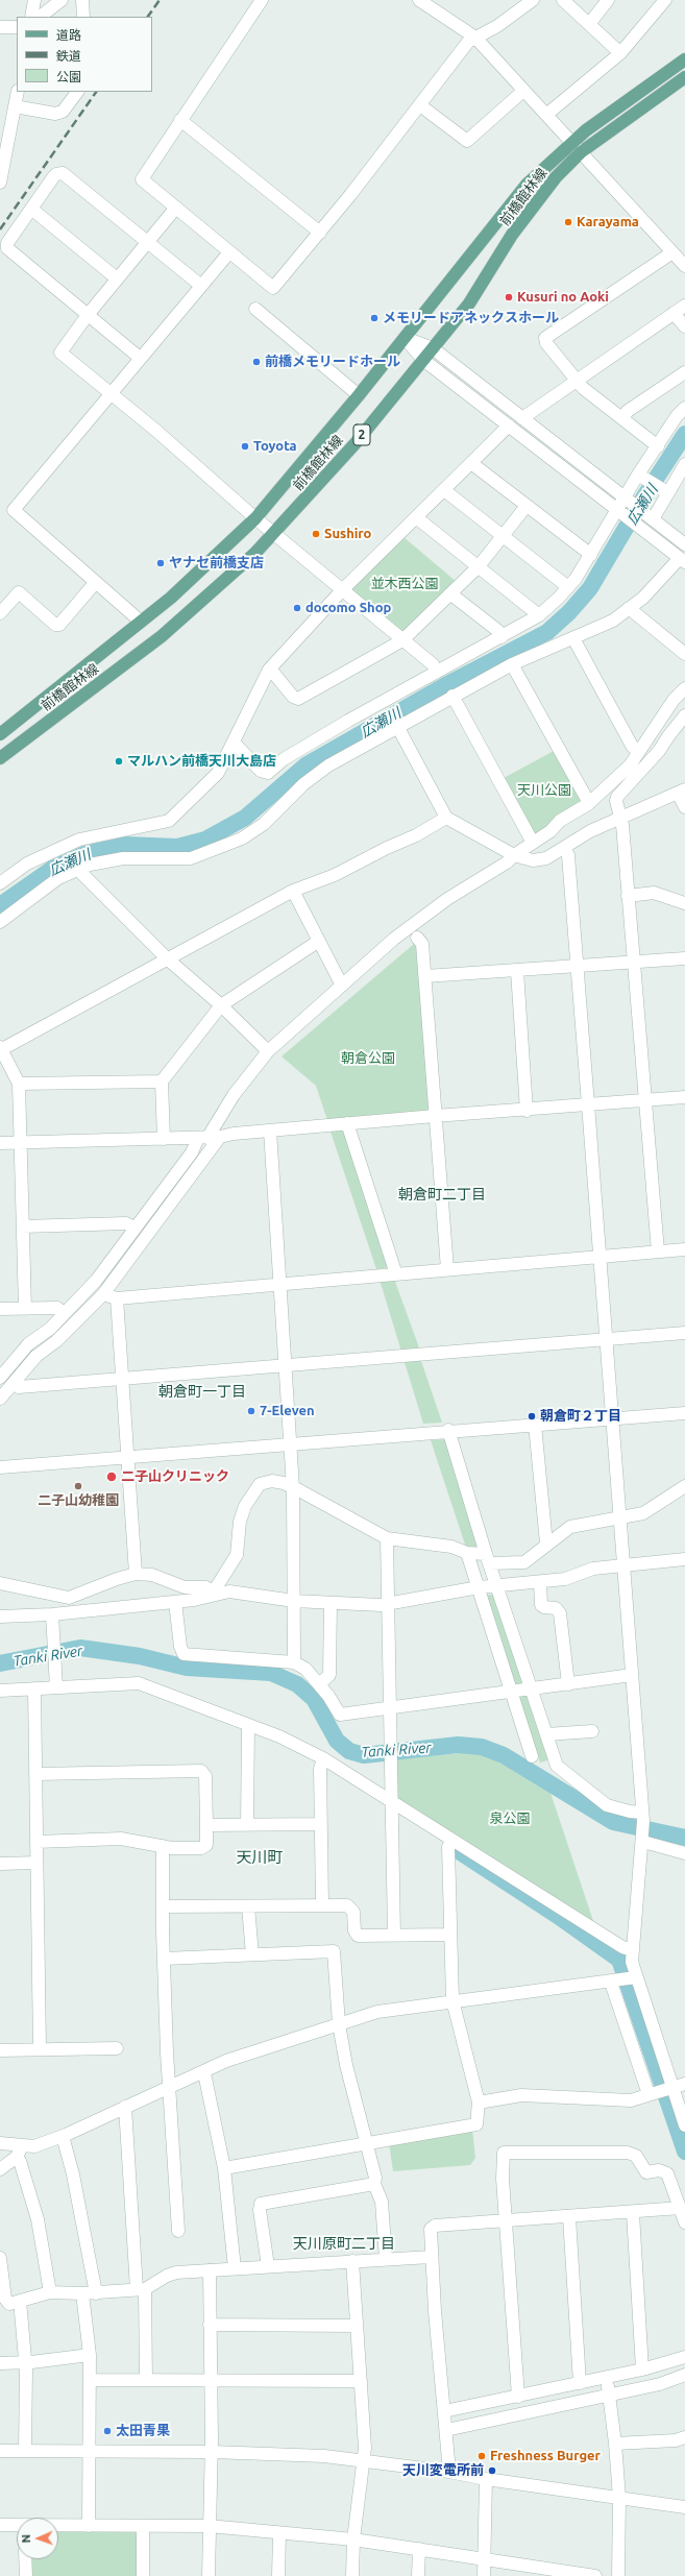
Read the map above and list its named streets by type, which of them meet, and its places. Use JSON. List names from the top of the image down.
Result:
{
  "streets": {
    "main road": ["前橋館林線", "2"]
  },
  "districts": [
    "朝倉町二丁目",
    "朝倉町一丁目",
    "天川町",
    "天川原町二丁目"
  ],
  "water": ["広瀬川", "Tanki River"],
  "parks": [
    "並木西公園",
    "天川公園",
    "朝倉公園",
    "泉公園"
  ],
  "places": [
    "Karayama",
    "Kusuri no Aoki",
    "メモリードアネックスホール",
    "前橋メモリードホール",
    "Toyota",
    "Sushiro",
    "ヤナセ前橋支店",
    "docomo Shop",
    "マルハン前橋天川大島店",
    "7-Eleven",
    "朝倉町２丁目",
    "二子山クリニック",
    "二子山幼稚園",
    "太田青果",
    "Freshness Burger",
    "天川変電所前"
  ],
  "legend": ["道路", "鉄道", "公園"],
  "north": "left"
}
